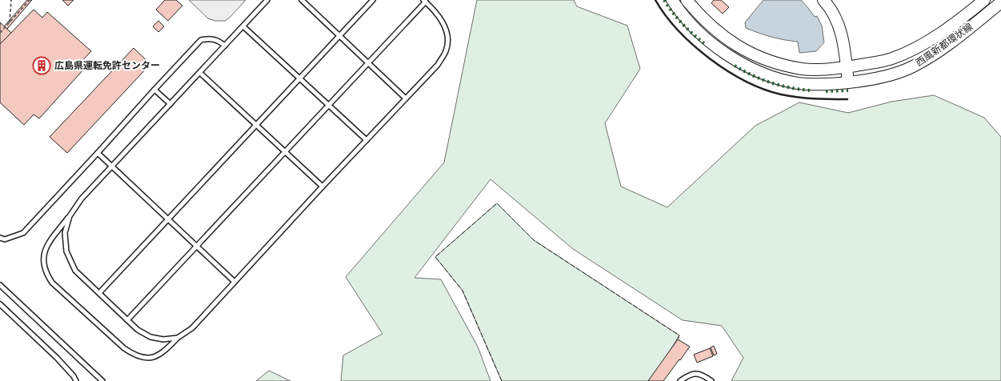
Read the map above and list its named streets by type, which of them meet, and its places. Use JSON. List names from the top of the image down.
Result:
{
  "streets": {
    "street": ["西風新都環状線"]
  },
  "places": {
    "building": ["広島県運転免許センター"]
  }
}
